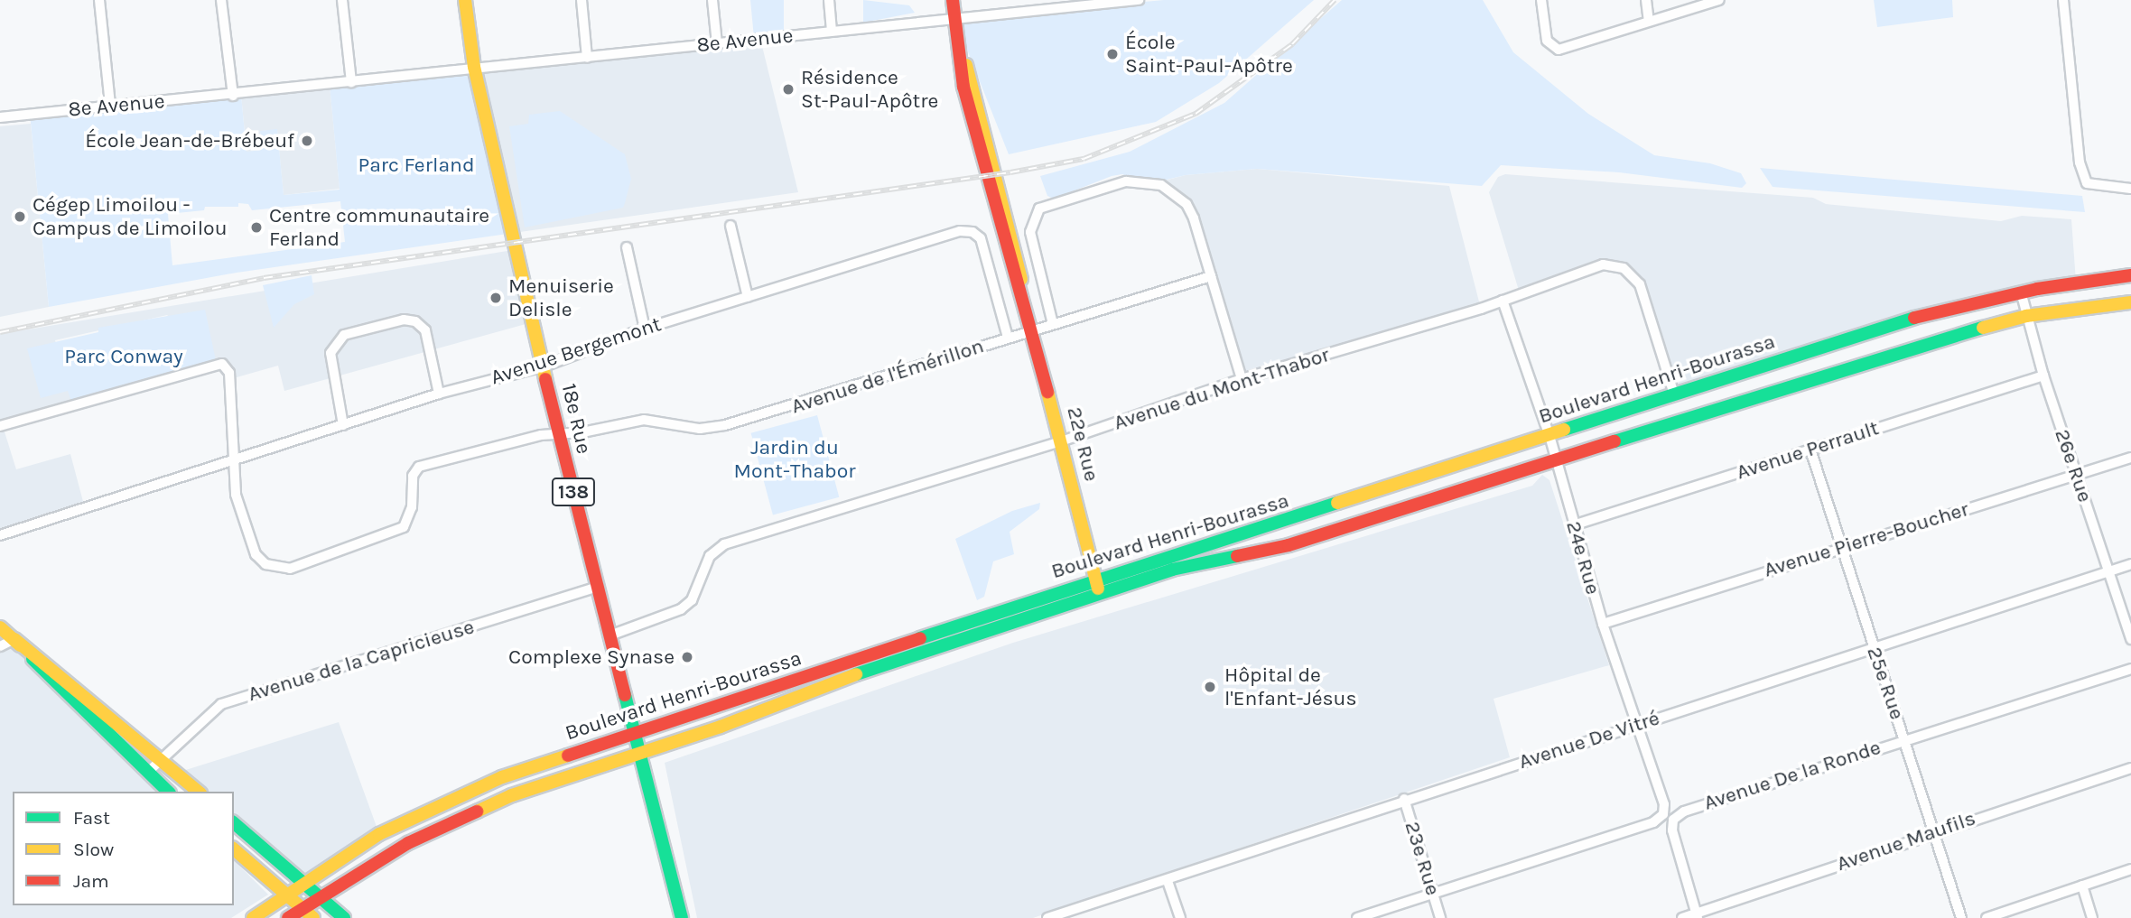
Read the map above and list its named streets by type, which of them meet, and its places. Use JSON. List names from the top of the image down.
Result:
{
  "streets": {
    "main road": [
      "Boulevard Henri-Bourassa",
      "18e Rue",
      "22e Rue",
      "138"
    ],
    "street": [
      "8e Avenue",
      "Avenue Bergemont",
      "Avenue de l'Émérillon",
      "Avenue du Mont-Thabor",
      "Avenue Perrault",
      "26e Rue",
      "Avenue Pierre-Boucher",
      "24e Rue",
      "Avenue de la Capricieuse",
      "25e Rue",
      "Avenue De Vitré",
      "Avenue De la Ronde",
      "Avenue Maufils",
      "23e Rue"
    ]
  },
  "crossings": [
    ["8e Avenue", "18e Rue"],
    ["8e Avenue", "22e Rue"],
    ["Avenue Bergemont", "Avenue de l'Émérillon"],
    ["Avenue Bergemont", "18e Rue"],
    ["Avenue de l'Émérillon", "18e Rue"],
    ["Avenue de l'Émérillon", "22e Rue"],
    ["Boulevard Henri-Bourassa", "Avenue du Mont-Thabor"],
    ["Boulevard Henri-Bourassa", "18e Rue"],
    ["Boulevard Henri-Bourassa", "22e Rue"],
    ["Boulevard Henri-Bourassa", "26e Rue"],
    ["Boulevard Henri-Bourassa", "24e Rue"],
    ["Avenue du Mont-Thabor", "18e Rue"],
    ["Avenue du Mont-Thabor", "22e Rue"],
    ["Avenue du Mont-Thabor", "24e Rue"],
    ["18e Rue", "Avenue de la Capricieuse"],
    ["Avenue Perrault", "26e Rue"],
    ["Avenue Perrault", "24e Rue"],
    ["Avenue Perrault", "25e Rue"],
    ["26e Rue", "Avenue Pierre-Boucher"],
    ["26e Rue", "Avenue De Vitré"],
    ["Avenue Pierre-Boucher", "24e Rue"],
    ["Avenue Pierre-Boucher", "25e Rue"],
    ["24e Rue", "Avenue De Vitré"],
    ["24e Rue", "23e Rue"],
    ["25e Rue", "Avenue De Vitré"],
    ["25e Rue", "Avenue De la Ronde"],
    ["25e Rue", "Avenue Maufils"],
    ["Avenue De Vitré", "23e Rue"],
    ["Avenue De la Ronde", "Avenue Maufils"]
  ],
  "parks": ["Parc Ferland", "Parc Conway", "Jardin du Mont-Thabor"],
  "places": [
    "École Saint-Paul-Apôtre",
    "Résidence St-Paul-Apôtre",
    "École Jean-de-Brébeuf",
    "Cégep Limoilou - Campus de Limoilou",
    "Centre communautaire Ferland",
    "Menuiserie Delisle",
    "Complexe Synase",
    "Hôpital de l'Enfant-Jésus"
  ],
  "legend": ["Fast", "Slow", "Jam"]
}
